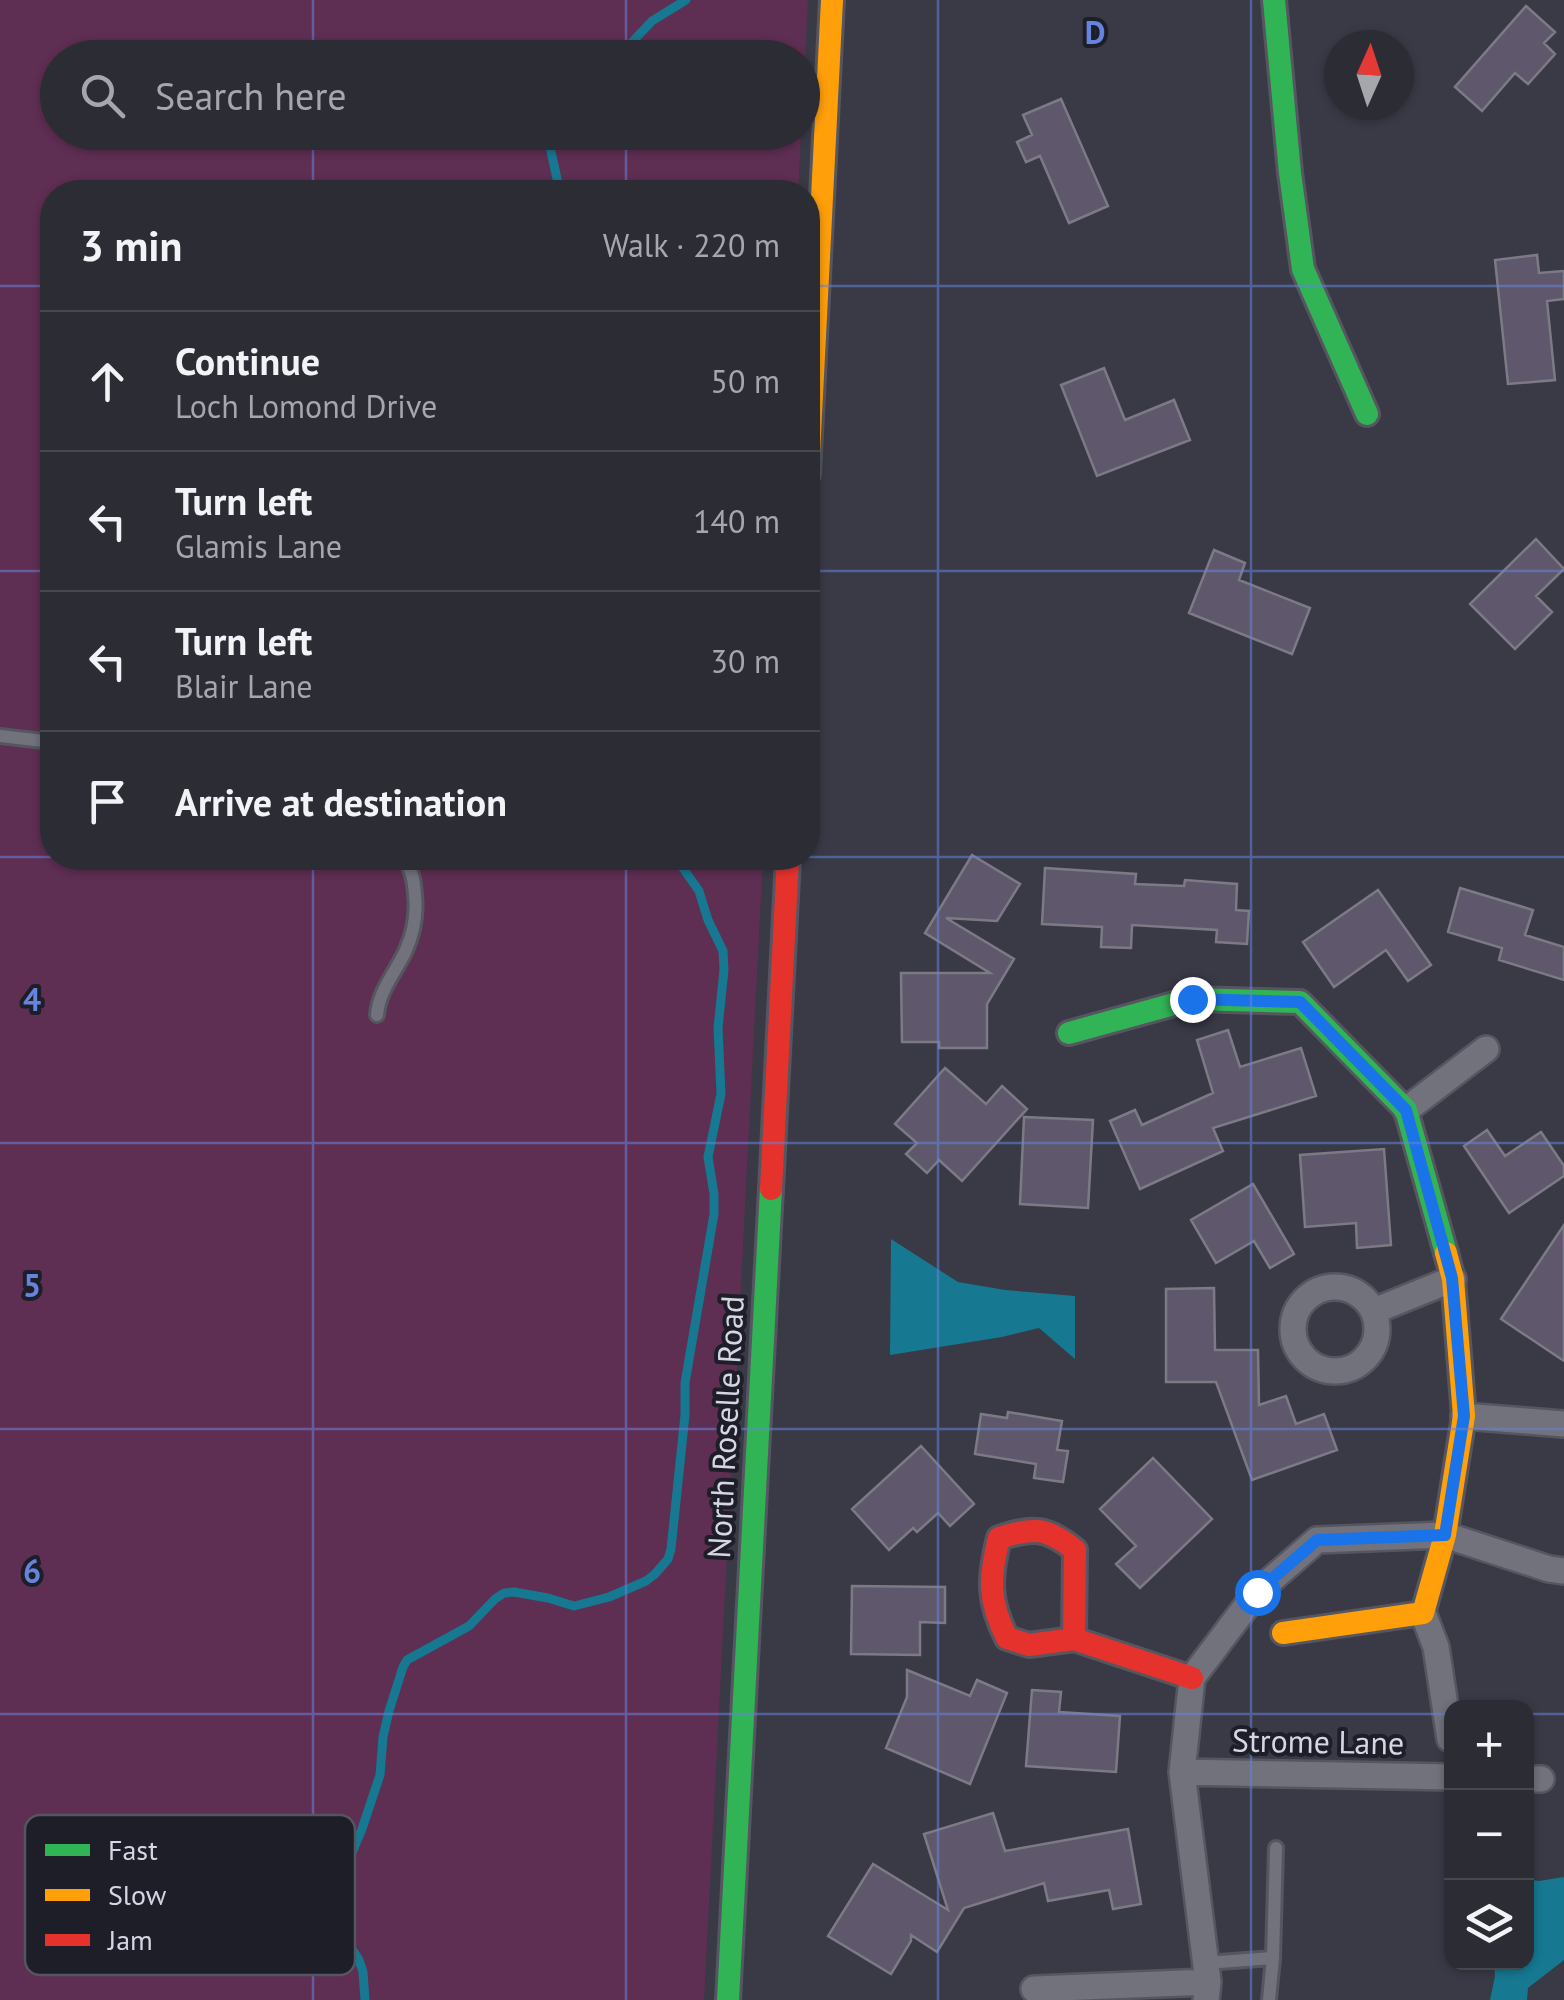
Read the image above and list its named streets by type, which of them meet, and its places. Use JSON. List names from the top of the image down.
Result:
{
  "streets": {
    "street": ["North Roselle Road", "Strome Lane"]
  },
  "legend": ["Fast", "Slow", "Jam"],
  "north": "top",
  "page": {
    "search": "Search here",
    "heading": ["3 min", "Walk · 220 m"],
    "list": [
      ["Continue", "Loch Lomond Drive", "50 m"],
      ["Turn left", "Glamis Lane", "140 m"],
      ["Turn left", "Blair Lane", "30 m"],
      "Arrive at destination"
    ],
    "map_buttons": ["+", "−"]
  },
  "grid": {
    "columns": ["D"],
    "rows": ["4", "5", "6"]
  }
}
